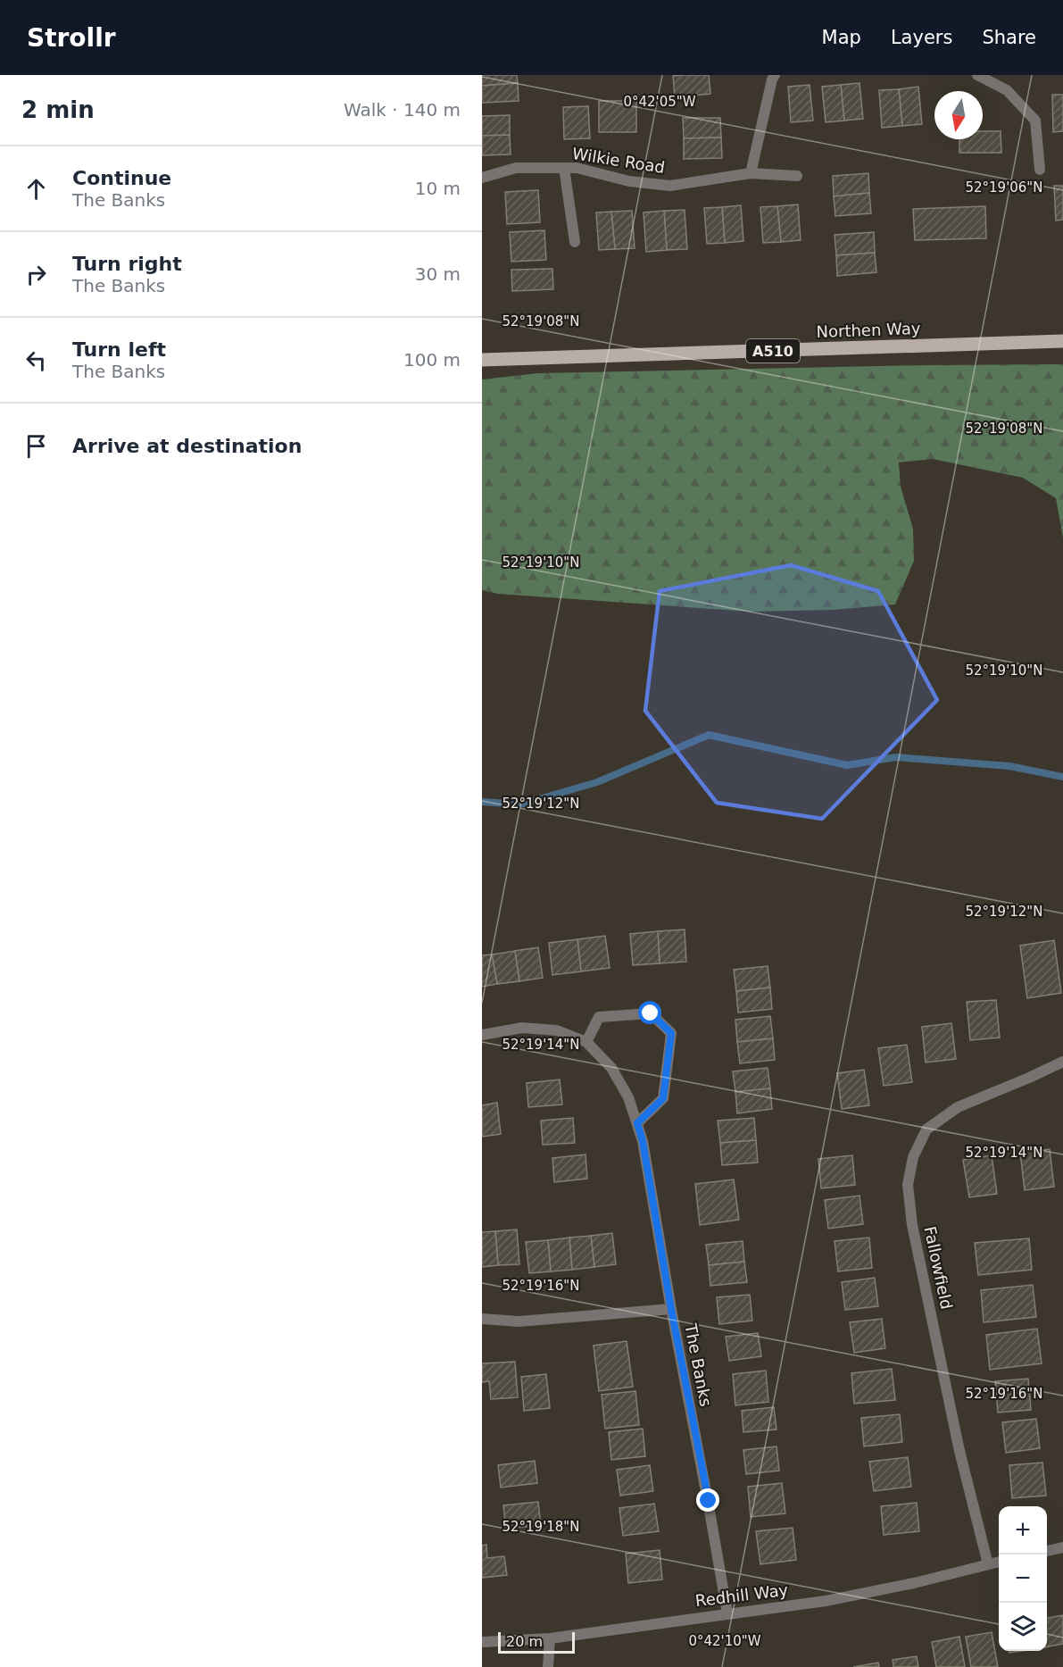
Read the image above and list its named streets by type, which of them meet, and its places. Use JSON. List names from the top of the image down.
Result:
{
  "streets": {
    "main road": ["Northen Way", "A510"],
    "street": [
      "Wilkie Road",
      "Fallowfield",
      "The Banks",
      "Redhill Way"
    ]
  },
  "crossings": [
    ["Fallowfield", "Redhill Way"],
    ["The Banks", "Redhill Way"]
  ],
  "scale_bar": "20 m",
  "north": "bottom",
  "page": {
    "header": "Strollr",
    "nav": ["Map", "Layers", "Share"],
    "heading": ["2 min", "Walk · 140 m"],
    "list": [
      ["Continue", "The Banks", "10 m"],
      ["Turn right", "The Banks", "30 m"],
      ["Turn left", "The Banks", "100 m"],
      "Arrive at destination"
    ],
    "map_buttons": ["+", "−"],
    "scale": "20 m"
  },
  "coordinates": [
    "0°42'05\"W",
    "52°19'06\"N",
    "52°19'08\"N",
    "52°19'10\"N",
    "52°19'12\"N",
    "52°19'14\"N",
    "52°19'16\"N",
    "52°19'18\"N",
    "0°42'10\"W"
  ]
}
